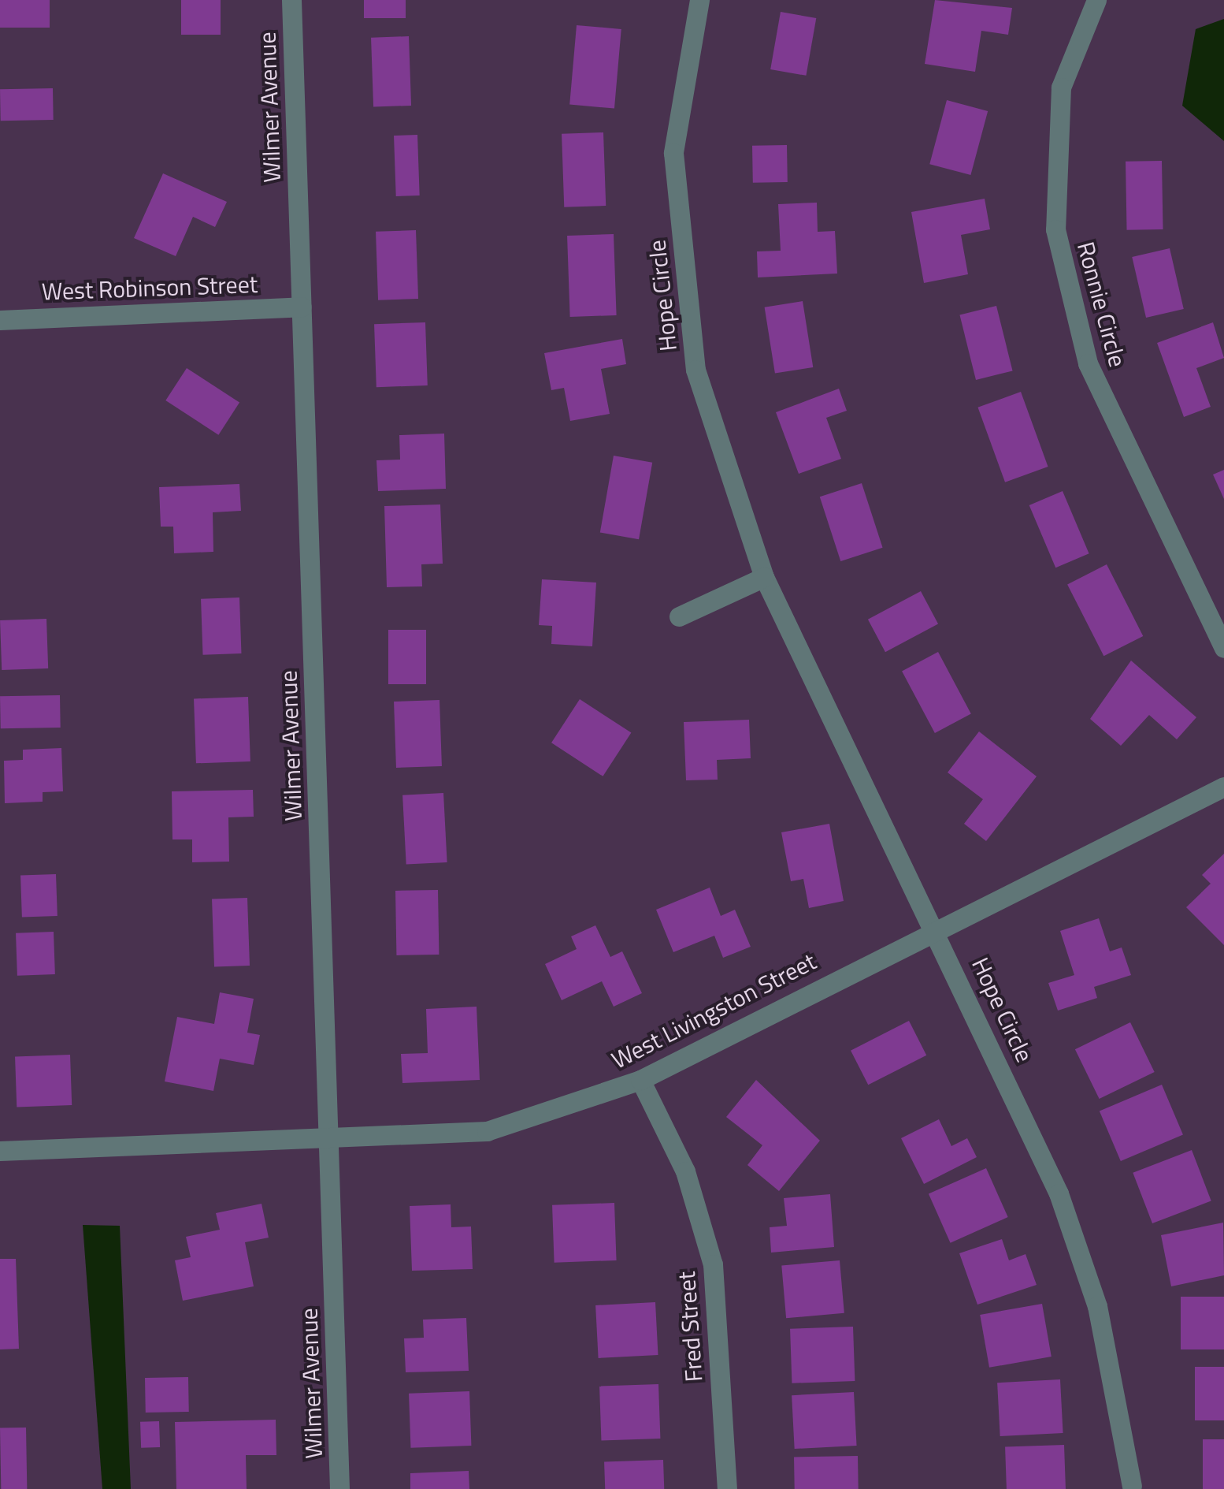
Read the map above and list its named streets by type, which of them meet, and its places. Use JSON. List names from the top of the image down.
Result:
{
  "streets": {
    "street": [
      "Wilmer Avenue",
      "West Robinson Street",
      "Hope Circle",
      "Ronnie Circle",
      "West Livingston Street",
      "Fred Street"
    ]
  },
  "crossings": [
    ["Wilmer Avenue", "West Robinson Street"],
    ["Wilmer Avenue", "West Livingston Street"],
    ["Hope Circle", "West Livingston Street"],
    ["West Livingston Street", "Fred Street"]
  ]
}
